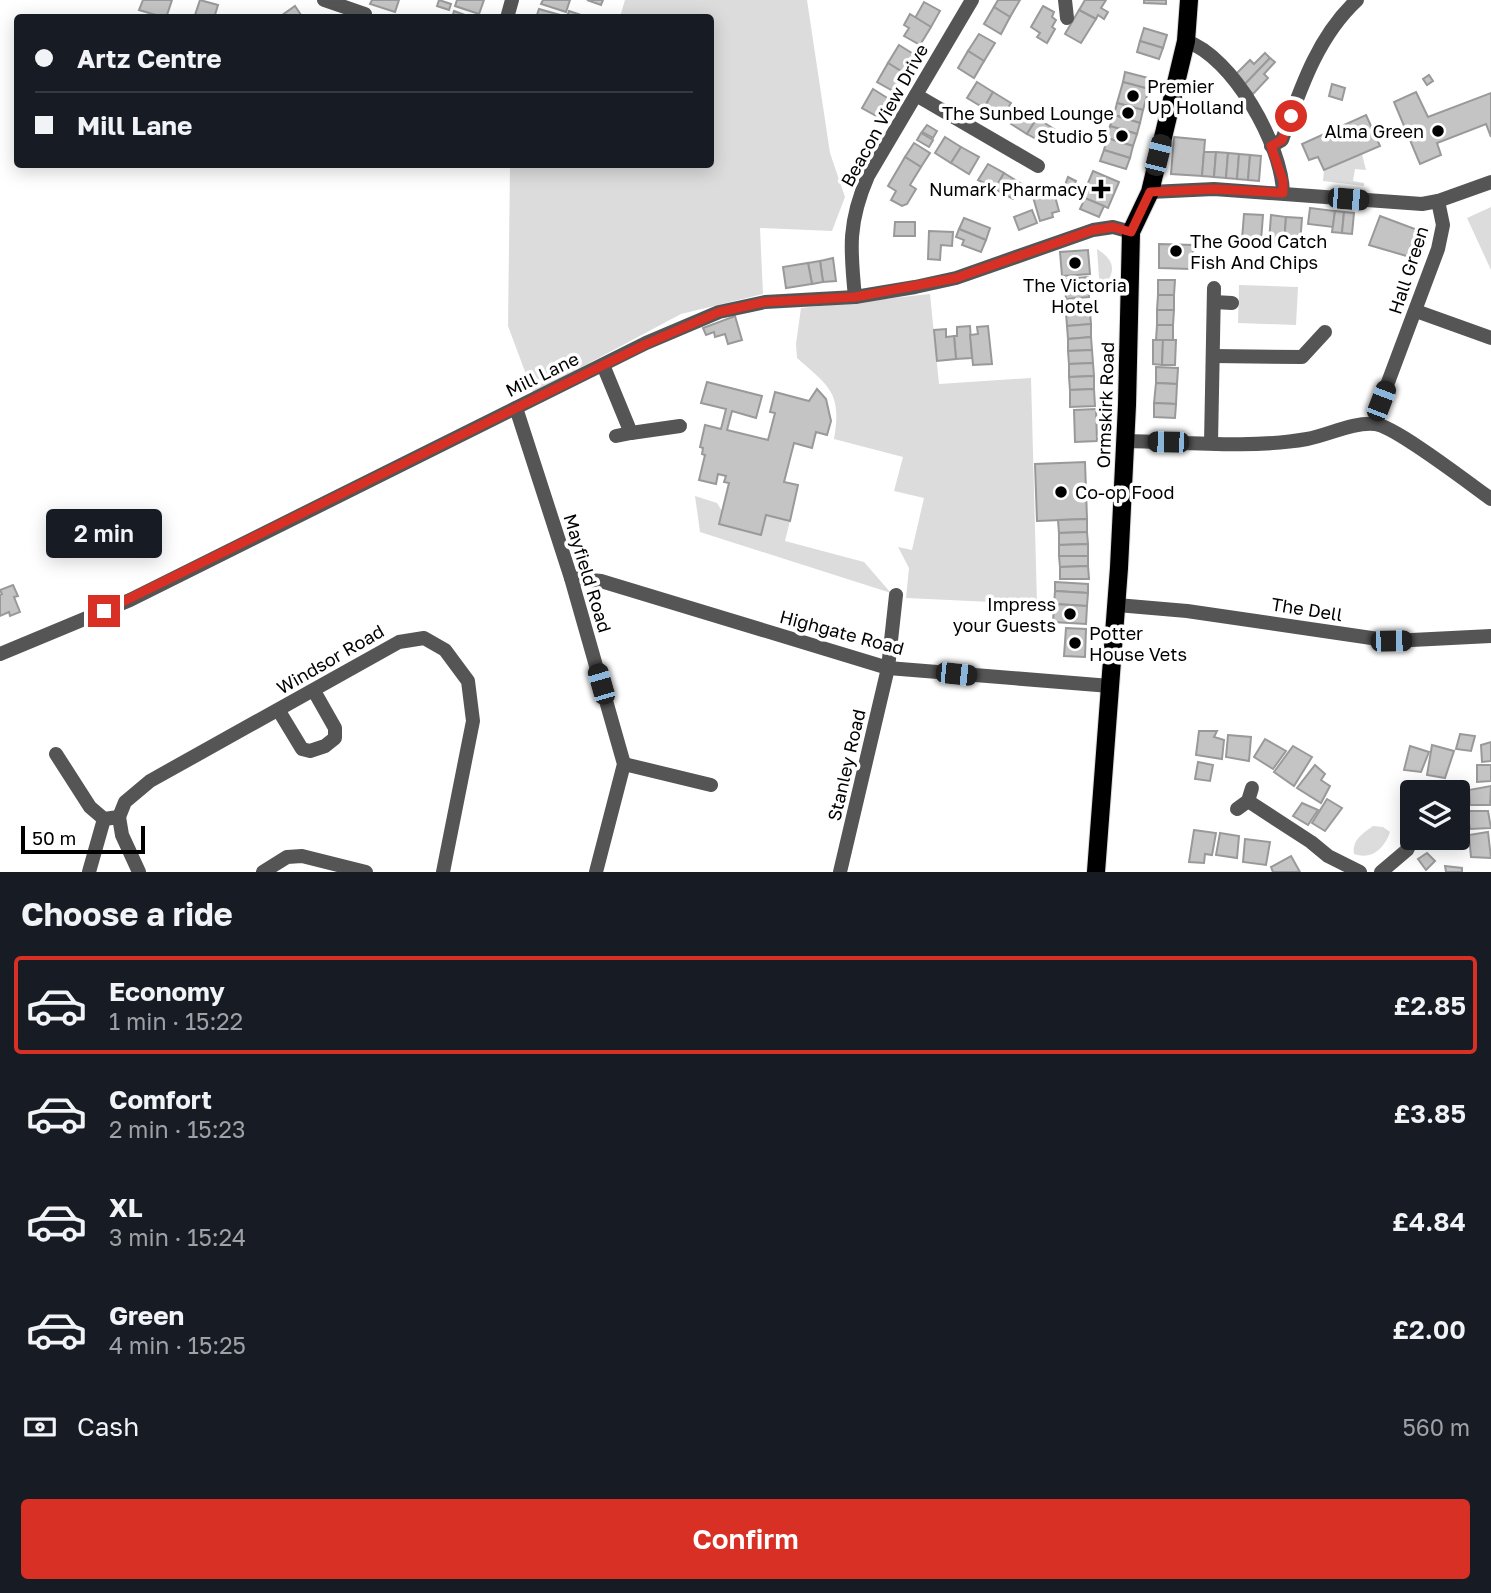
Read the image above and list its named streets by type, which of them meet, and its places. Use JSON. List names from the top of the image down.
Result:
{
  "streets": {
    "main road": ["Ormskirk Road"],
    "street": [
      "Beacon View Drive",
      "Hall Green",
      "Mill Lane",
      "Mayfield Road",
      "The Dell",
      "Highgate Road",
      "Windsor Road",
      "Stanley Road"
    ]
  },
  "crossings": [
    ["Beacon View Drive", "Mill Lane"],
    ["Mill Lane", "Ormskirk Road"],
    ["Mill Lane", "Mayfield Road"],
    ["Ormskirk Road", "The Dell"],
    ["Ormskirk Road", "Highgate Road"],
    ["Mayfield Road", "Highgate Road"],
    ["Highgate Road", "Stanley Road"]
  ],
  "places": {
    "other": [
      "Premier Up Holland",
      "The Sunbed Lounge",
      "Alma Green",
      "Studio 5",
      "The Good Catch Fish And Chips",
      "The Victoria Hotel",
      "Co-op Food",
      "Impress your Guests",
      "Potter House Vets"
    ],
    "health": ["Numark Pharmacy"]
  },
  "scale_bar": "50 m",
  "page": {
    "banner": ["Artz Centre", "Mill Lane"],
    "bubble": "2 min",
    "scale": "50 m",
    "heading": "Choose a ride",
    "list": [
      {
        "name": "Economy",
        "note": "1 min · 15:22",
        "value": "£2.85"
      },
      {
        "name": "Comfort",
        "note": "2 min · 15:23",
        "value": "£3.85"
      },
      {
        "name": "XL",
        "note": "3 min · 15:24",
        "value": "£4.84"
      },
      {
        "name": "Green",
        "note": "4 min · 15:25",
        "value": "£2.00"
      }
    ],
    "pay": ["Cash", "560 m"],
    "buttons": "Confirm"
  }
}
